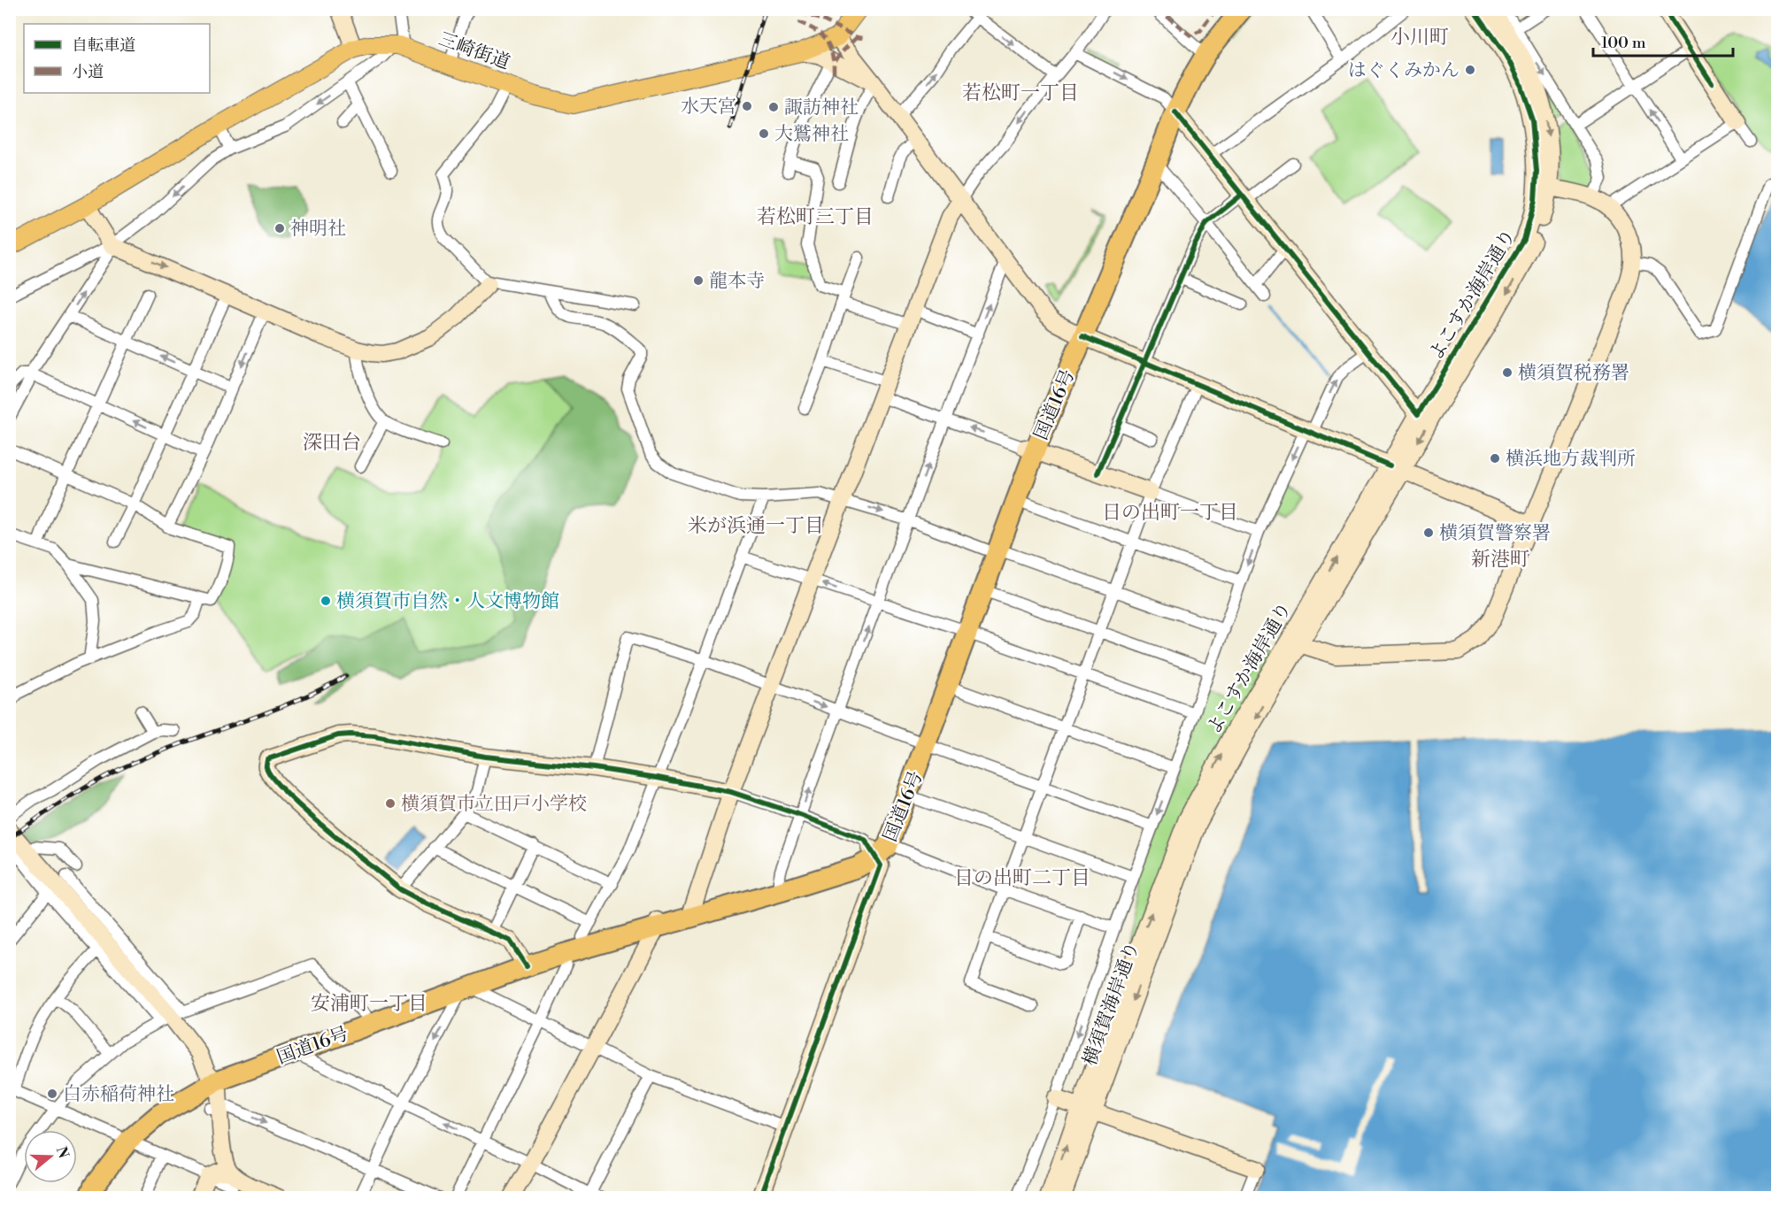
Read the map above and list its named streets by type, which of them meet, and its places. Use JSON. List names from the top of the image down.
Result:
{
  "streets": {
    "highway": ["国道16号"],
    "main road": ["三崎街道"],
    "street": ["よこすか海岸通り", "横須賀海岸通り"]
  },
  "crossings": [
    ["よこすか海岸通り", "横須賀海岸通り"]
  ],
  "districts": [
    "小川町",
    "若松町一丁目",
    "若松町三丁目",
    "深田台",
    "日の出町一丁目",
    "米が浜通一丁目",
    "新港町",
    "日の出町二丁目",
    "安浦町一丁目"
  ],
  "places": [
    "はぐくみかん",
    "水天宮",
    "諏訪神社",
    "大鷲神社",
    "神明社",
    "龍本寺",
    "横須賀税務署",
    "横浜地方裁判所",
    "横須賀警察署",
    "横須賀市自然・人文博物館",
    "横須賀市立田戸小学校",
    "白赤稲荷神社"
  ],
  "legend": ["自転車道", "小道"],
  "scale_bar": "100 m",
  "north": "right"
}
